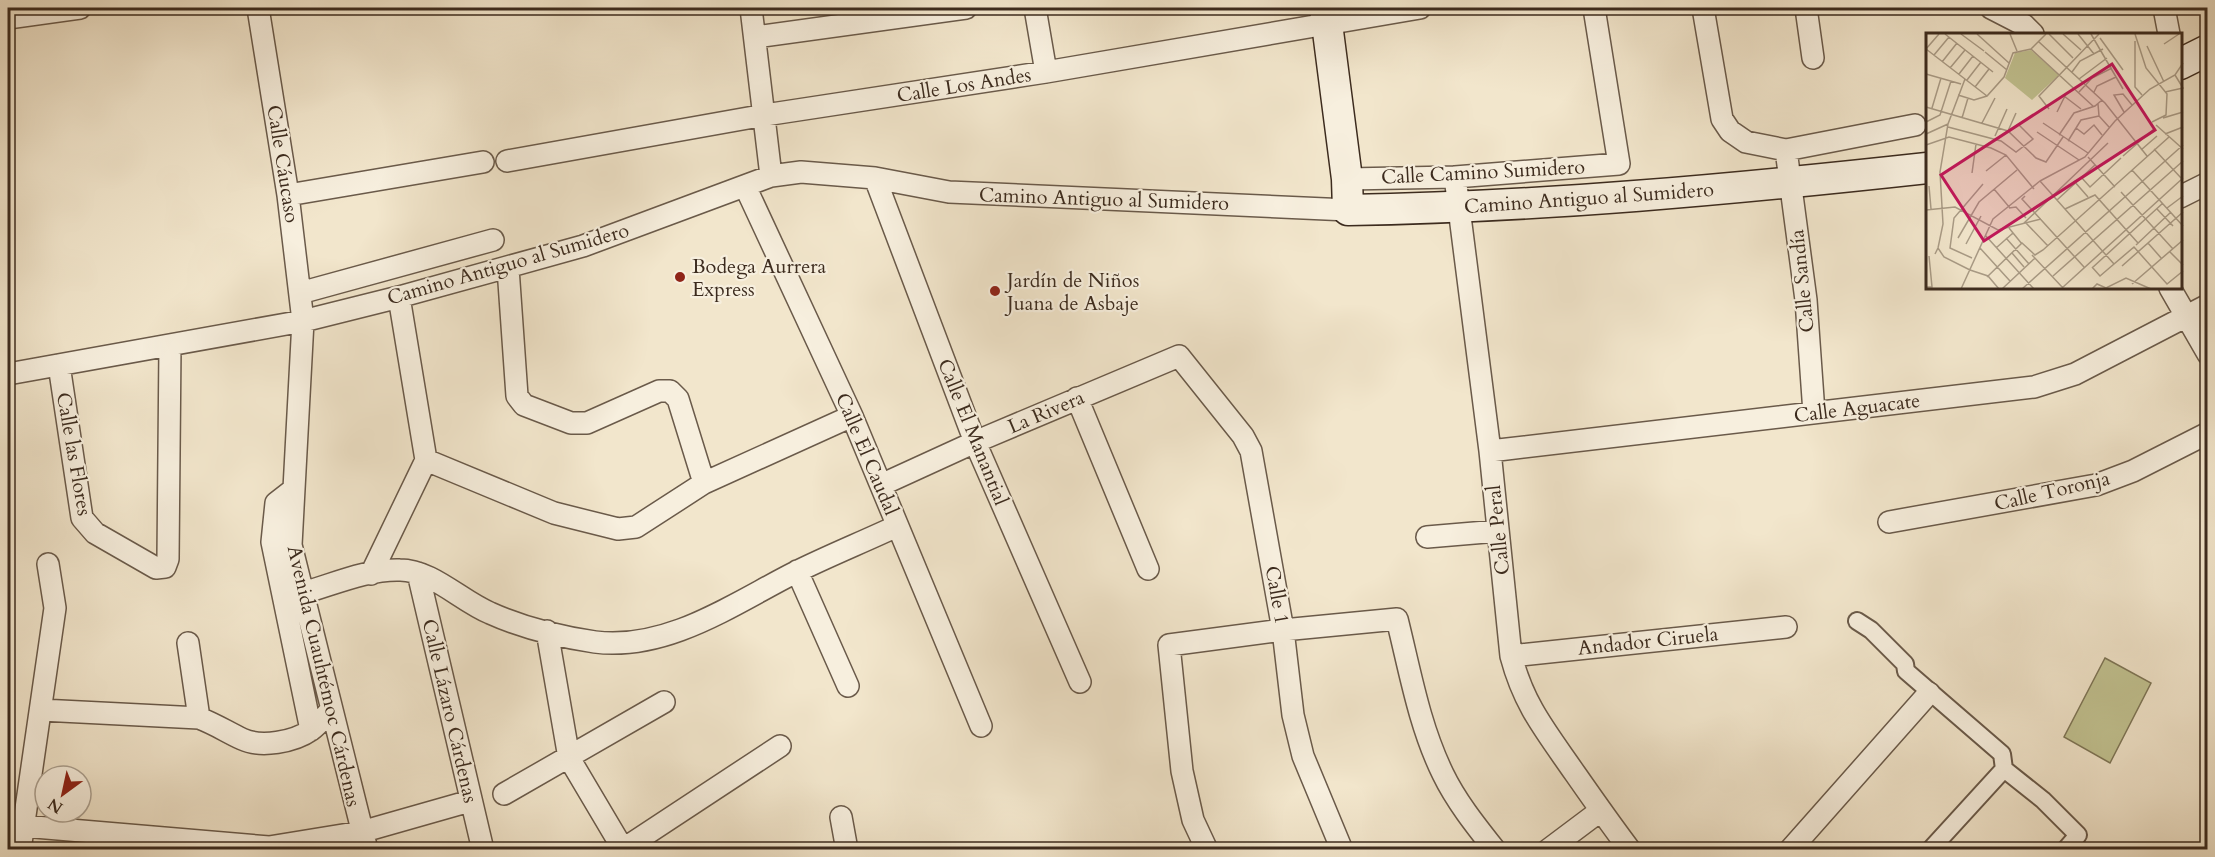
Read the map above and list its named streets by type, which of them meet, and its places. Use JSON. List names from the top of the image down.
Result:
{
  "streets": {
    "main road": ["Camino Antiguo al Sumidero"],
    "street": [
      "Calle Los Andes",
      "Calle Cáucaso",
      "Calle Camino Sumidero",
      "Calle Sandía",
      "Calle Aguacate",
      "La Rivera",
      "Calle El Manantial",
      "Calle las Flores",
      "Calle El Caudal",
      "Calle Toronja",
      "Calle Peral",
      "Calle 1",
      "Andador Ciruela",
      "Avenida Cuauhtémoc Cárdenas",
      "Calle Lázaro Cárdenas"
    ]
  },
  "crossings": [
    ["Calle Cáucaso", "Camino Antiguo al Sumidero"],
    ["Calle Cáucaso", "Avenida Cuauhtémoc Cárdenas"],
    ["Calle Camino Sumidero", "Calle Peral"],
    ["Camino Antiguo al Sumidero", "Calle Sandía"],
    ["Camino Antiguo al Sumidero", "Calle El Manantial"],
    ["Camino Antiguo al Sumidero", "Calle las Flores"],
    ["Camino Antiguo al Sumidero", "Calle El Caudal"],
    ["Camino Antiguo al Sumidero", "Calle Peral"],
    ["Camino Antiguo al Sumidero", "Avenida Cuauhtémoc Cárdenas"],
    ["Calle Sandía", "Calle Aguacate"],
    ["Calle Aguacate", "Calle Peral"],
    ["La Rivera", "Calle El Manantial"],
    ["La Rivera", "Calle El Caudal"],
    ["La Rivera", "Calle 1"],
    ["Calle Peral", "Andador Ciruela"]
  ],
  "places": ["Bodega Aurrera Express", "Jardín de Niños Juana de Asbaje"],
  "north": "bottom left"
}
